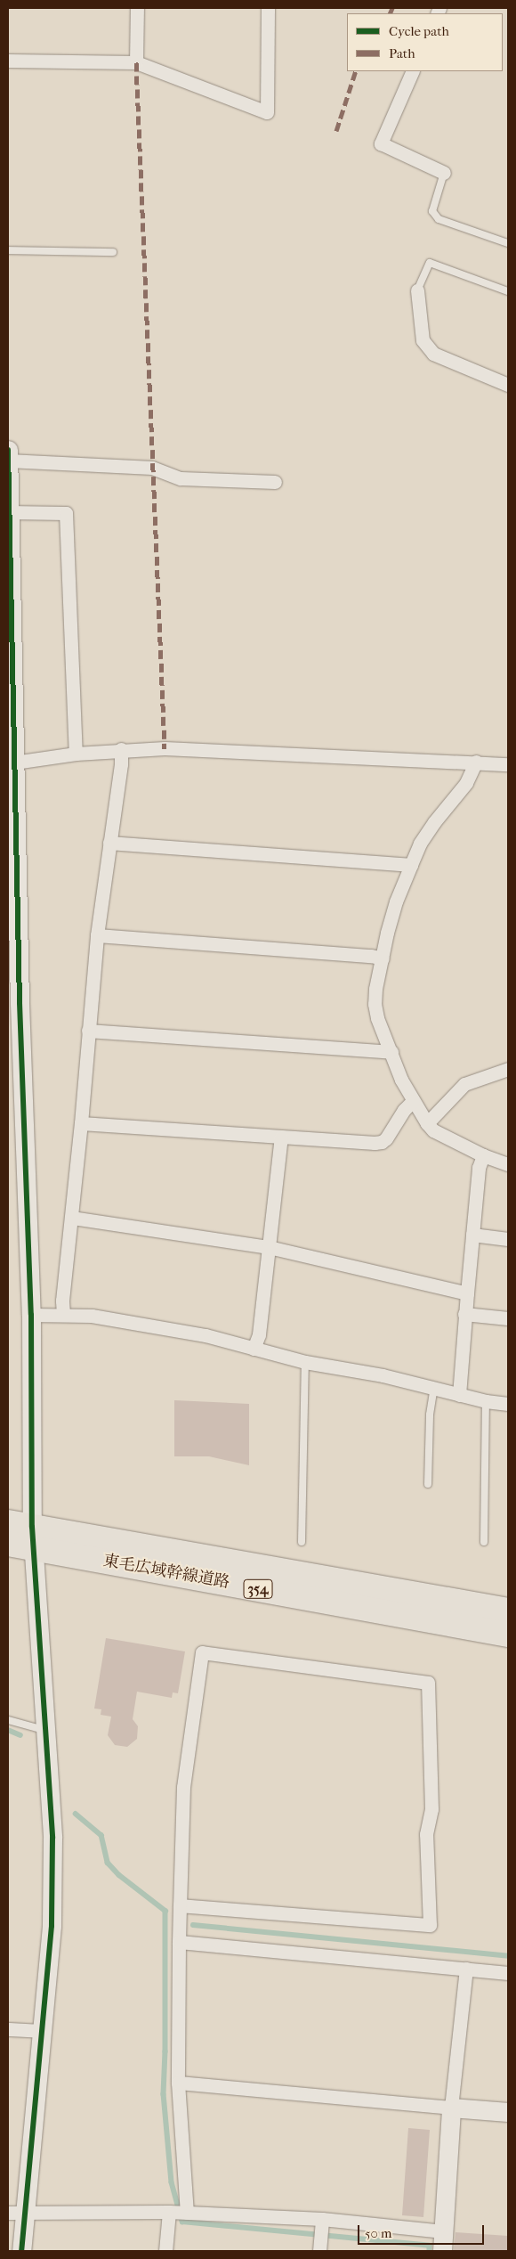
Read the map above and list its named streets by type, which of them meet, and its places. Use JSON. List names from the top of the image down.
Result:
{
  "streets": {
    "highway": ["東毛広域幹線道路", "354"]
  },
  "legend": ["Cycle path", "Path"],
  "scale_bar": "50 m"
}
